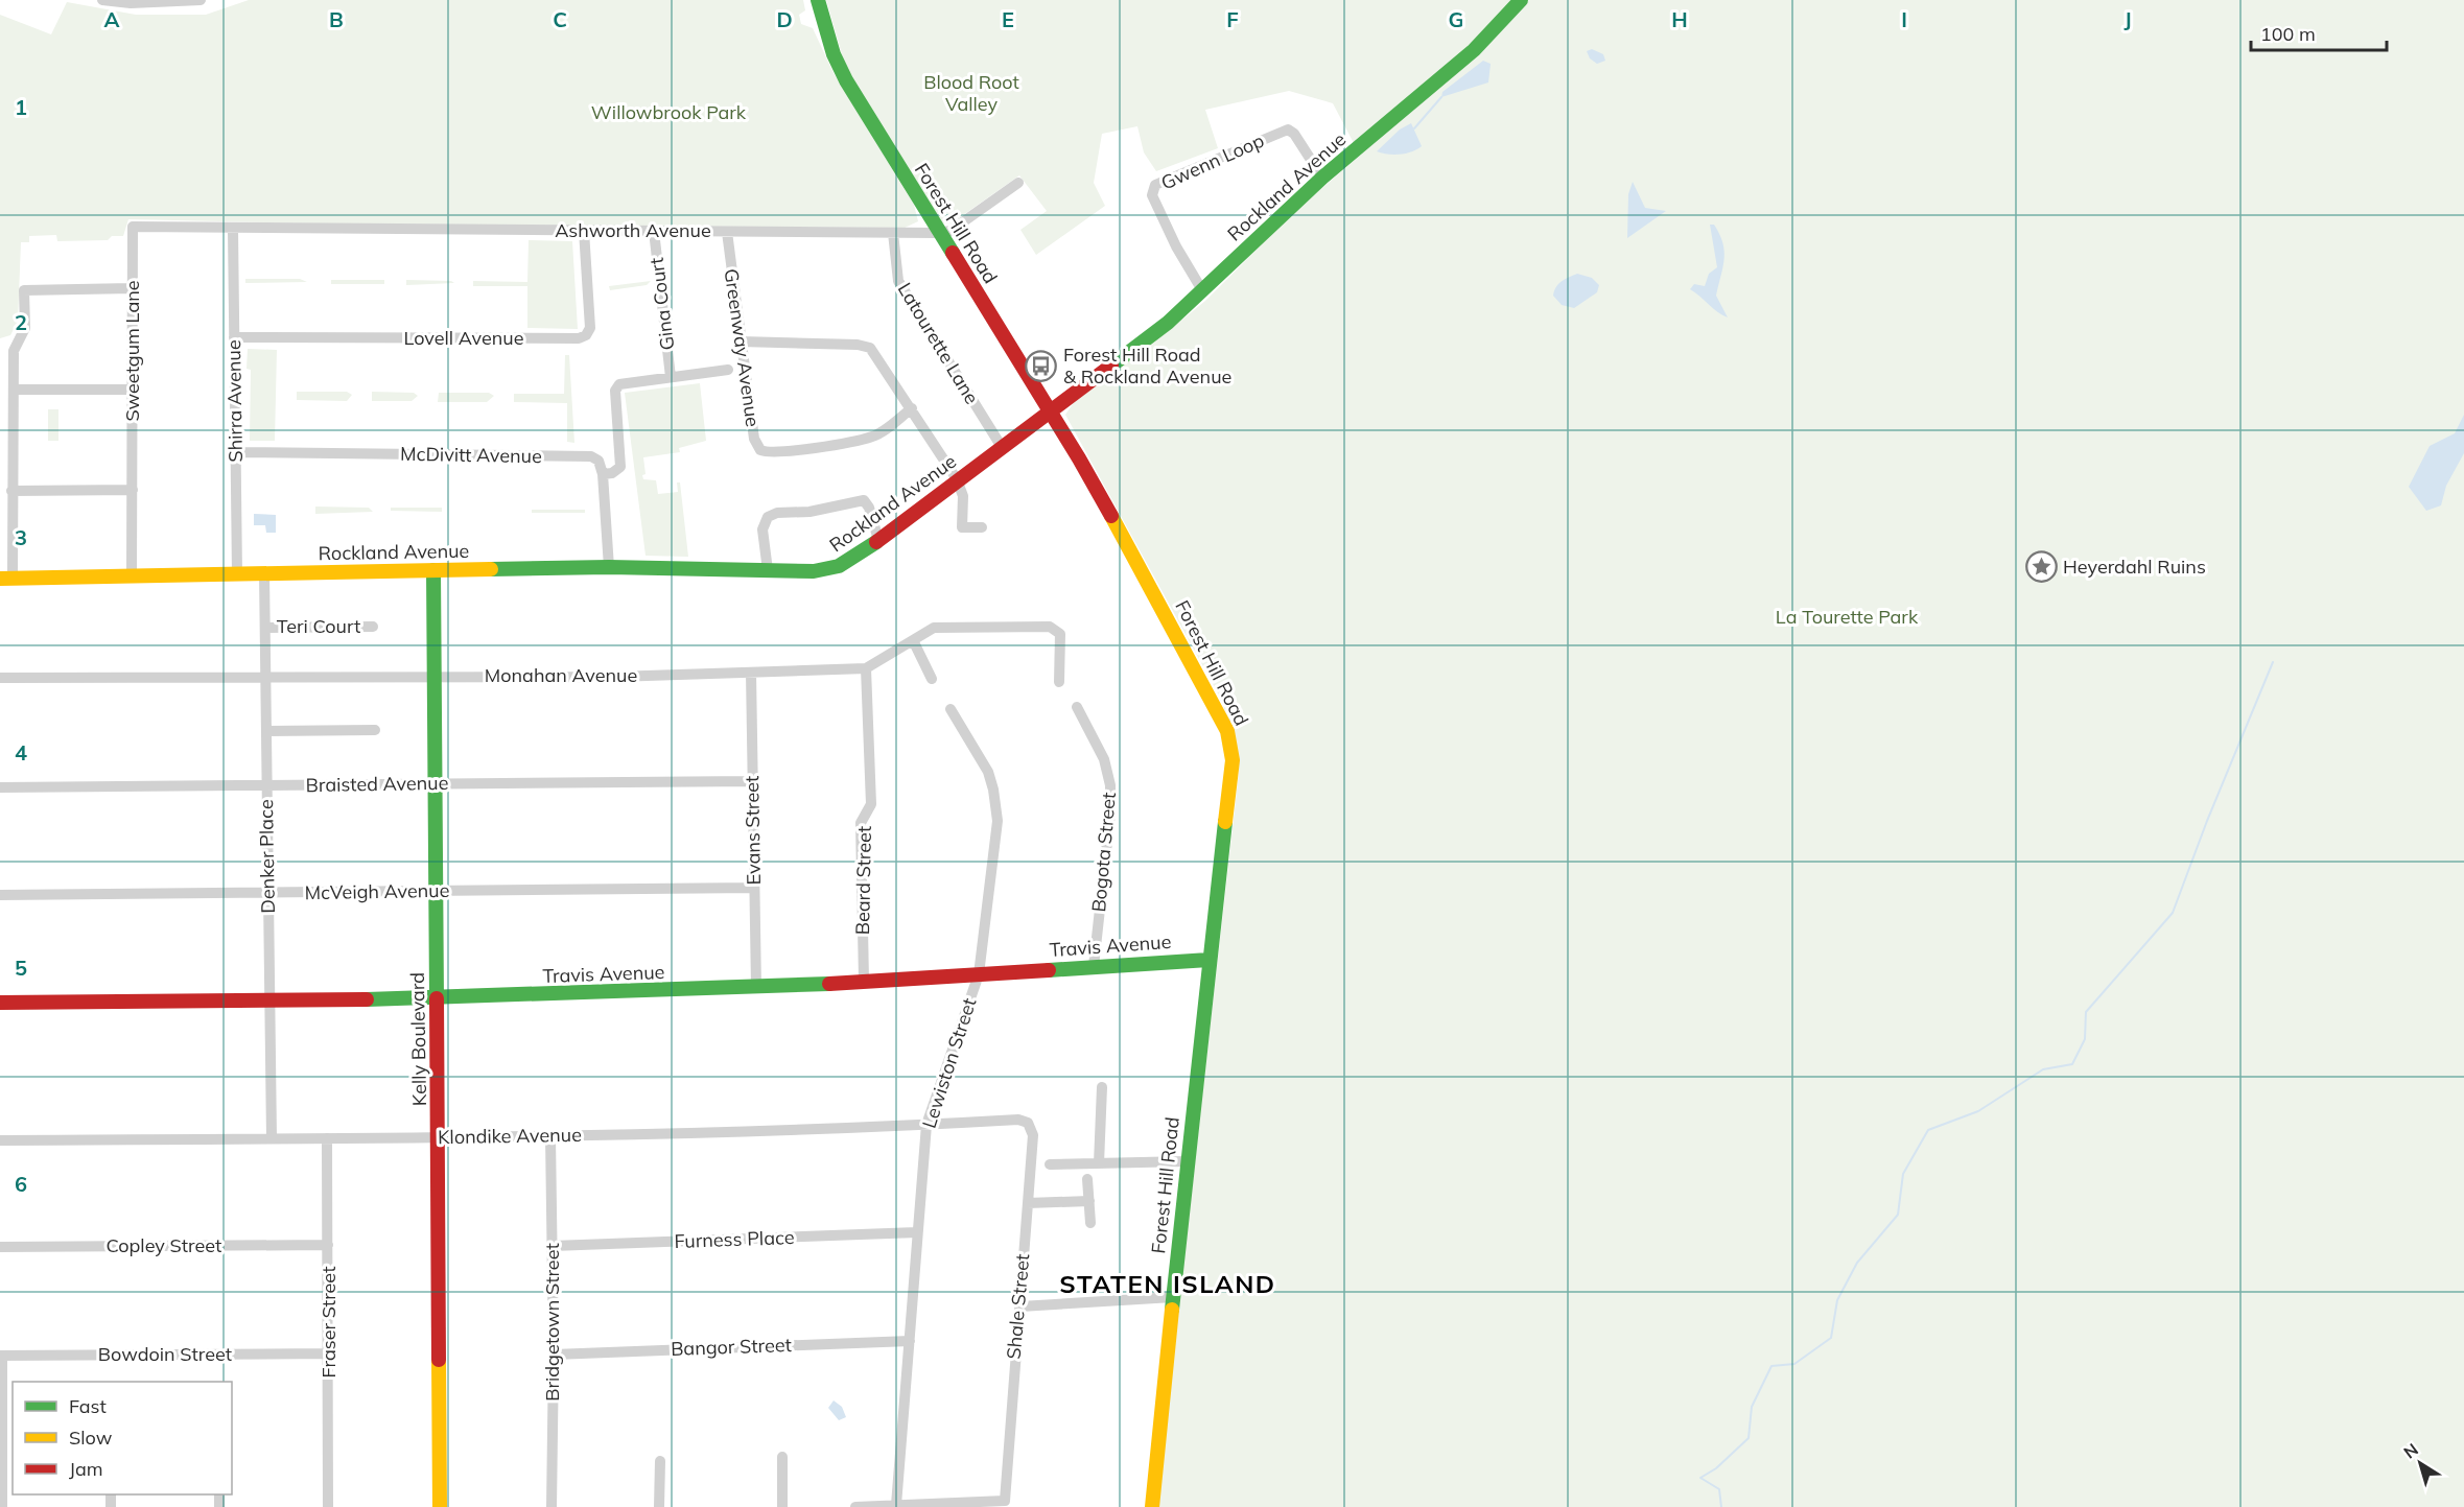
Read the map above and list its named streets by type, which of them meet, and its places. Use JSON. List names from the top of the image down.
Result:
{
  "streets": {
    "street": [
      "Gwenn Loop",
      "Rockland Avenue",
      "Forest Hill Road",
      "Ashworth Avenue",
      "Gina Court",
      "Lovell Avenue",
      "Latourette Lane",
      "Greenway Avenue",
      "Sweetgum Lane",
      "Shirra Avenue",
      "McDivitt Avenue",
      "Teri Court",
      "Monahan Avenue",
      "Braisted Avenue",
      "Evans Street",
      "Bogota Street",
      "Denker Place",
      "Beard Street",
      "McVeigh Avenue",
      "Travis Avenue",
      "Kelly Boulevard",
      "Lewiston Street",
      "Klondike Avenue",
      "Furness Place",
      "Copley Street",
      "Shale Street",
      "Fraser Street",
      "Bridgetown Street",
      "Bangor Street",
      "Bowdoin Street"
    ]
  },
  "crossings": [
    ["Gwenn Loop", "Rockland Avenue"],
    ["Rockland Avenue", "Forest Hill Road"],
    ["Rockland Avenue", "Latourette Lane"],
    ["Rockland Avenue", "Sweetgum Lane"],
    ["Rockland Avenue", "Shirra Avenue"],
    ["Rockland Avenue", "Denker Place"],
    ["Rockland Avenue", "Kelly Boulevard"],
    ["Forest Hill Road", "Ashworth Avenue"],
    ["Forest Hill Road", "Travis Avenue"],
    ["Ashworth Avenue", "Gina Court"],
    ["Ashworth Avenue", "Lovell Avenue"],
    ["Ashworth Avenue", "Latourette Lane"],
    ["Ashworth Avenue", "Greenway Avenue"],
    ["Ashworth Avenue", "Sweetgum Lane"],
    ["Ashworth Avenue", "Shirra Avenue"],
    ["Gina Court", "McDivitt Avenue"],
    ["Lovell Avenue", "Shirra Avenue"],
    ["Sweetgum Lane", "Shirra Avenue"],
    ["Shirra Avenue", "McDivitt Avenue"],
    ["Teri Court", "Denker Place"],
    ["Monahan Avenue", "Evans Street"],
    ["Monahan Avenue", "Denker Place"],
    ["Monahan Avenue", "Beard Street"],
    ["Monahan Avenue", "Kelly Boulevard"],
    ["Braisted Avenue", "Evans Street"],
    ["Braisted Avenue", "Denker Place"],
    ["Braisted Avenue", "Kelly Boulevard"],
    ["Evans Street", "McVeigh Avenue"],
    ["Evans Street", "Travis Avenue"],
    ["Bogota Street", "Travis Avenue"],
    ["Denker Place", "McVeigh Avenue"],
    ["Denker Place", "Travis Avenue"],
    ["Denker Place", "Klondike Avenue"],
    ["Beard Street", "Travis Avenue"],
    ["McVeigh Avenue", "Kelly Boulevard"],
    ["Travis Avenue", "Kelly Boulevard"],
    ["Travis Avenue", "Lewiston Street"],
    ["Kelly Boulevard", "Klondike Avenue"],
    ["Lewiston Street", "Klondike Avenue"],
    ["Lewiston Street", "Furness Place"],
    ["Lewiston Street", "Shale Street"],
    ["Lewiston Street", "Bangor Street"],
    ["Klondike Avenue", "Shale Street"],
    ["Klondike Avenue", "Fraser Street"],
    ["Klondike Avenue", "Bridgetown Street"],
    ["Furness Place", "Bridgetown Street"],
    ["Copley Street", "Fraser Street"],
    ["Fraser Street", "Bowdoin Street"],
    ["Bridgetown Street", "Bangor Street"]
  ],
  "districts": ["STATEN ISLAND"],
  "parks": ["Blood Root Valley", "Willowbrook Park", "La Tourette Park"],
  "places": {
    "bus stop": ["Forest Hill Road & Rockland Avenue"],
    "place": ["Heyerdahl Ruins"]
  },
  "legend": ["Fast", "Slow", "Jam"],
  "scale_bar": "100 m",
  "north": "top left",
  "grid": {
    "columns": [
      "A",
      "B",
      "C",
      "D",
      "E",
      "F",
      "G",
      "H",
      "I",
      "J"
    ],
    "rows": [
      "1",
      "2",
      "3",
      "4",
      "5",
      "6"
    ]
  }
}
